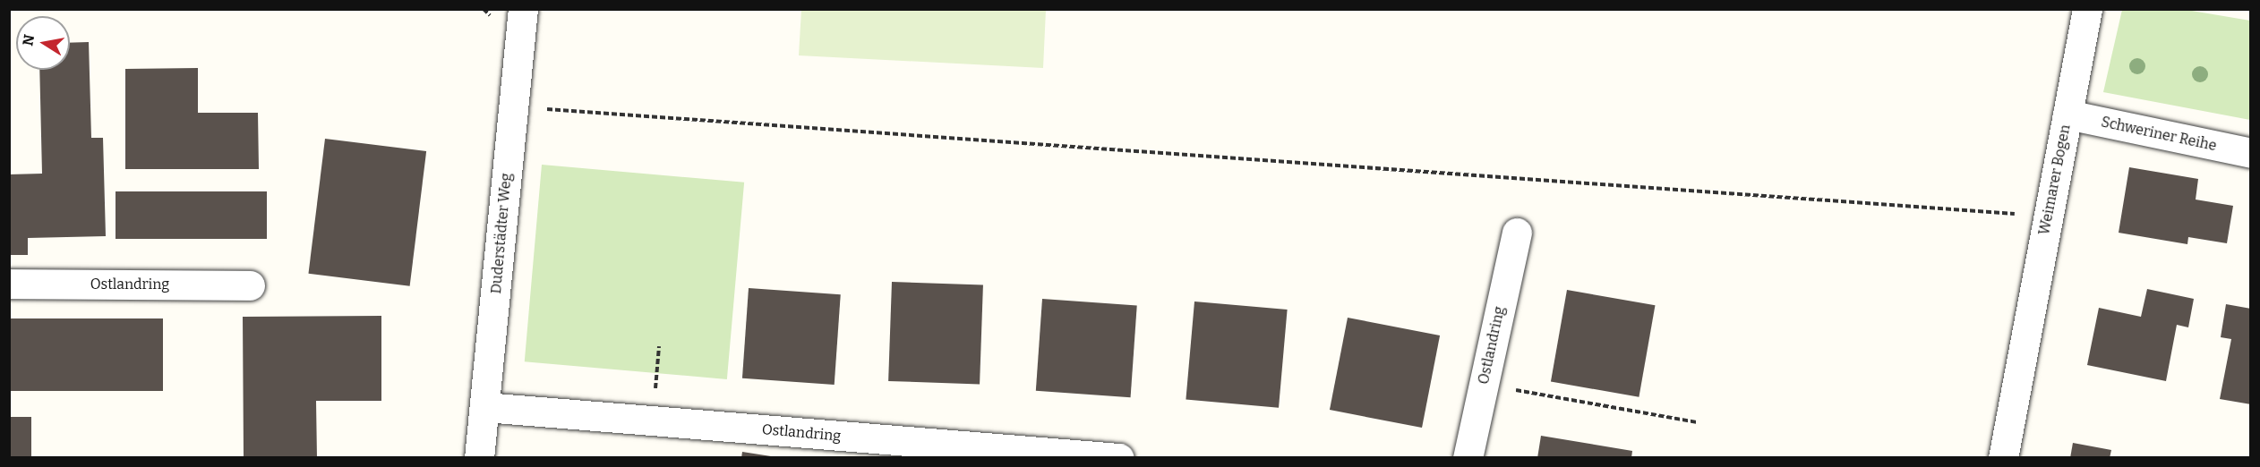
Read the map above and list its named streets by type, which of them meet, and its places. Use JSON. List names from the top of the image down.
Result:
{
  "streets": {
    "street": [
      "Schweriner Reihe",
      "Weimarer Bogen",
      "Duderstädter Weg",
      "Ostlandring"
    ]
  },
  "crossings": [
    ["Schweriner Reihe", "Weimarer Bogen"],
    ["Duderstädter Weg", "Ostlandring"]
  ],
  "north": "left"
}
